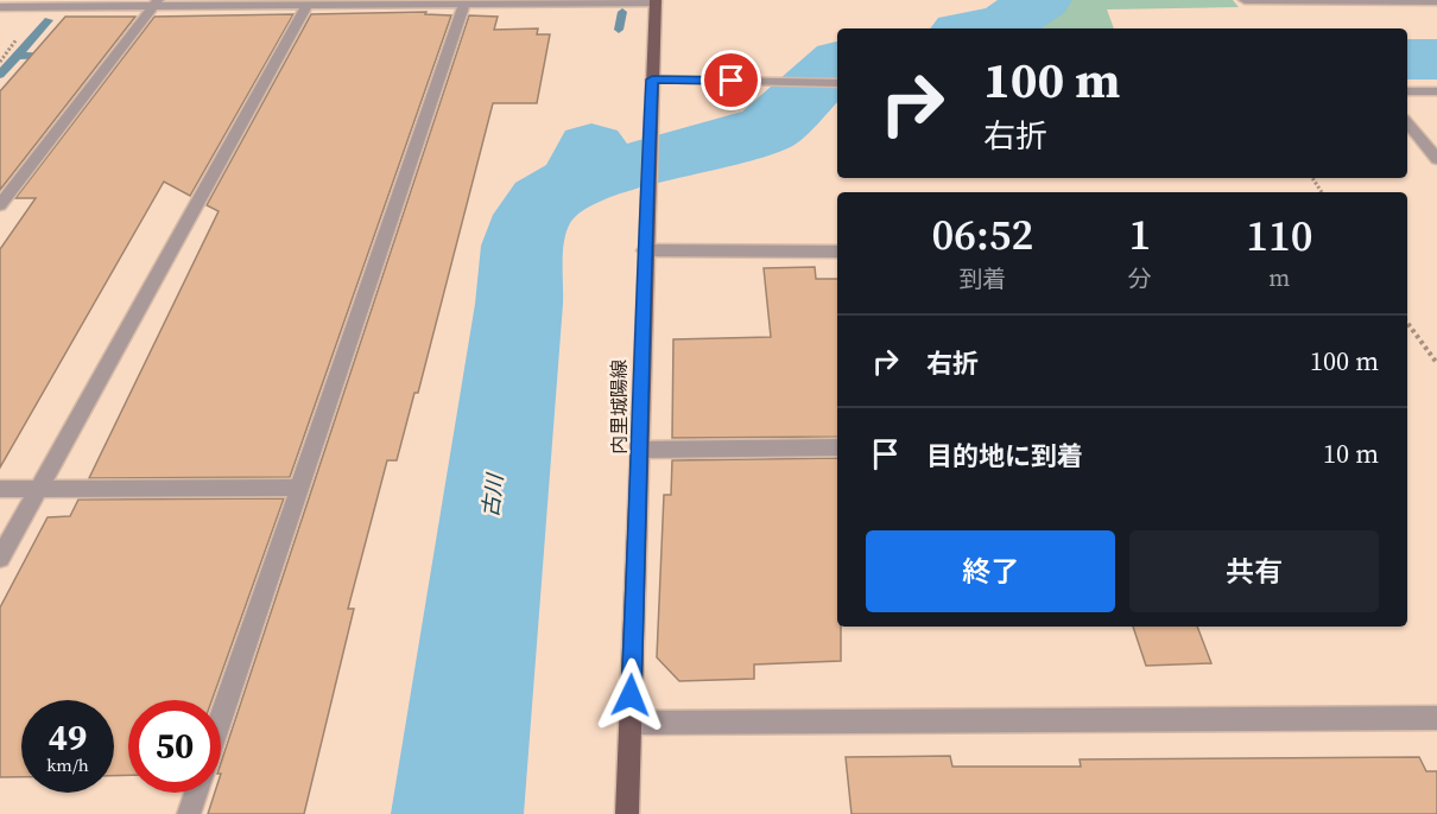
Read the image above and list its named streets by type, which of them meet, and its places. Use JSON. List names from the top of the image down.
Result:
{
  "streets": {
    "main road": ["内里城陽線"]
  },
  "water": ["古川"],
  "page": {
    "turn": ["100 m", "右折"],
    "eta": [
      "06:52",
      "到着",
      "1",
      "分",
      "110",
      "m"
    ],
    "list": [
      {
        "name": "右折",
        "value": "100 m"
      },
      {
        "name": "目的地に到着",
        "value": "10 m"
      }
    ],
    "buttons": ["終了", "共有"],
    "speed": "49 km/h",
    "limit": "50"
  }
}
